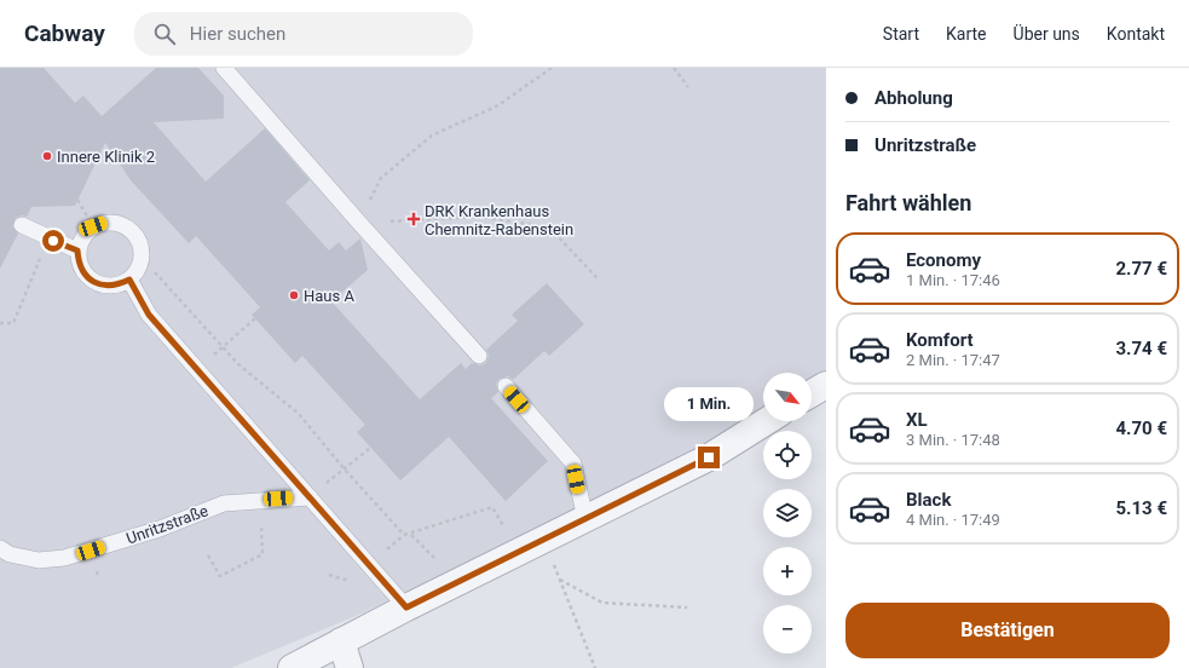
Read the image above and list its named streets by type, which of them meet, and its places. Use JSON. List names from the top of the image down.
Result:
{
  "streets": {
    "lane": ["Unritzstraße"]
  },
  "places": {
    "other": ["Innere Klinik 2", "Haus A"],
    "health": ["DRK Krankenhaus Chemnitz-Rabenstein"]
  },
  "north": "bottom right",
  "page": {
    "header": "Cabway",
    "search": "Hier suchen",
    "nav": [
      "Start",
      "Karte",
      "Über uns",
      "Kontakt"
    ],
    "banner": ["Abholung", "Unritzstraße"],
    "heading": "Fahrt wählen",
    "list": [
      {
        "name": "Economy",
        "note": "1 Min. · 17:46",
        "value": "2.77 €"
      },
      {
        "name": "Komfort",
        "note": "2 Min. · 17:47",
        "value": "3.74 €"
      },
      {
        "name": "XL",
        "note": "3 Min. · 17:48",
        "value": "4.70 €"
      },
      {
        "name": "Black",
        "note": "4 Min. · 17:49",
        "value": "5.13 €"
      }
    ],
    "map_buttons": ["+", "−"],
    "bubble": "1 Min.",
    "buttons": "Bestätigen"
  }
}
